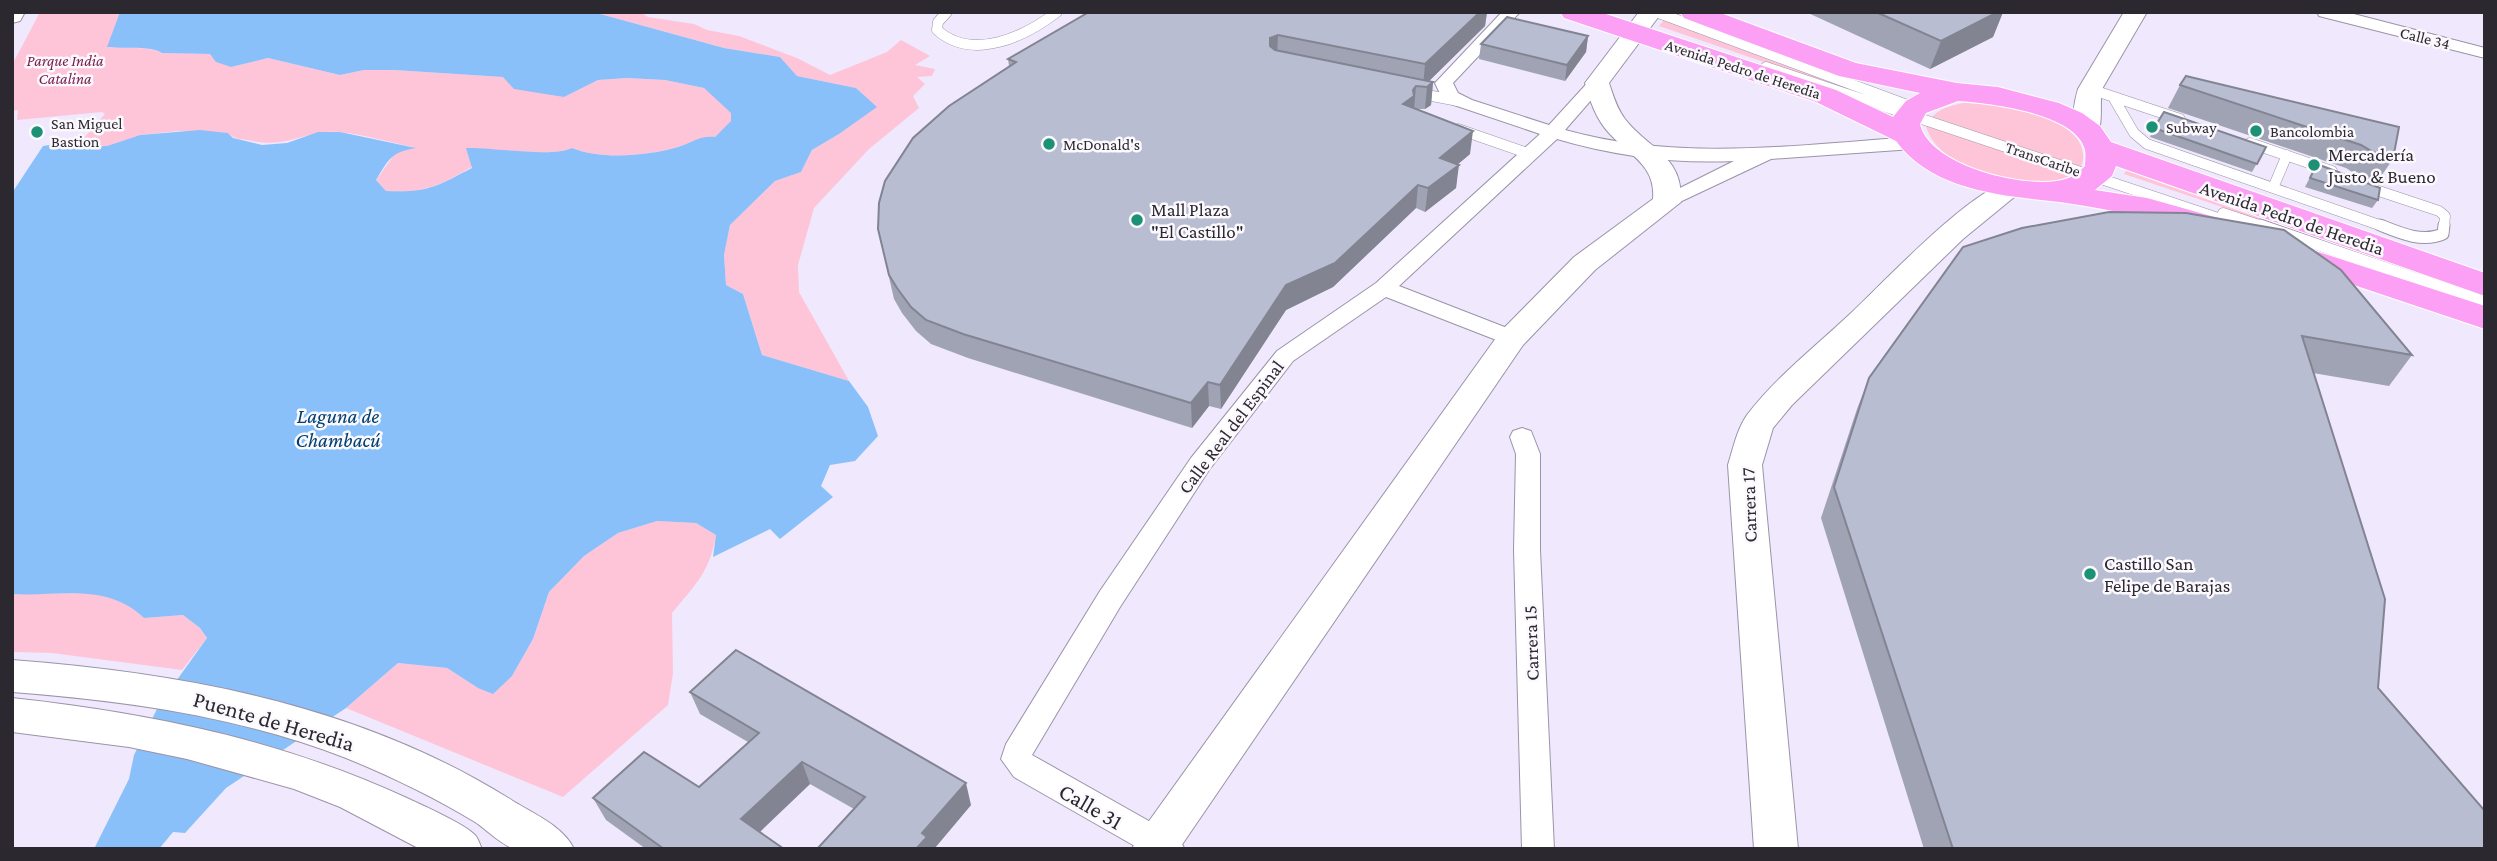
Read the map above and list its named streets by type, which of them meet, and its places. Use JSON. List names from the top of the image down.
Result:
{
  "streets": {
    "highway": ["Avenida Pedro de Heredia"],
    "main road": ["Calle Real del Espinal", "Carrera 17", "Puente de Heredia"],
    "street": ["Calle 34", "Carrera 15", "Calle 31"],
    "lane": ["TransCaribe"]
  },
  "crossings": [
    ["Avenida Pedro de Heredia", "TransCaribe"],
    ["Avenida Pedro de Heredia", "Calle Real del Espinal"],
    ["Avenida Pedro de Heredia", "Carrera 17"],
    ["Calle Real del Espinal", "Calle 31"]
  ],
  "water": ["Laguna de Chambacú"],
  "parks": ["Parque India Catalina"],
  "places": [
    "Subway",
    "Bancolombia",
    "San Miguel Bastion",
    "McDonald's",
    "Mercadería Justo & Bueno",
    "Mall Plaza \"El Castillo\"",
    "Castillo San Felipe de Barajas"
  ]
}
